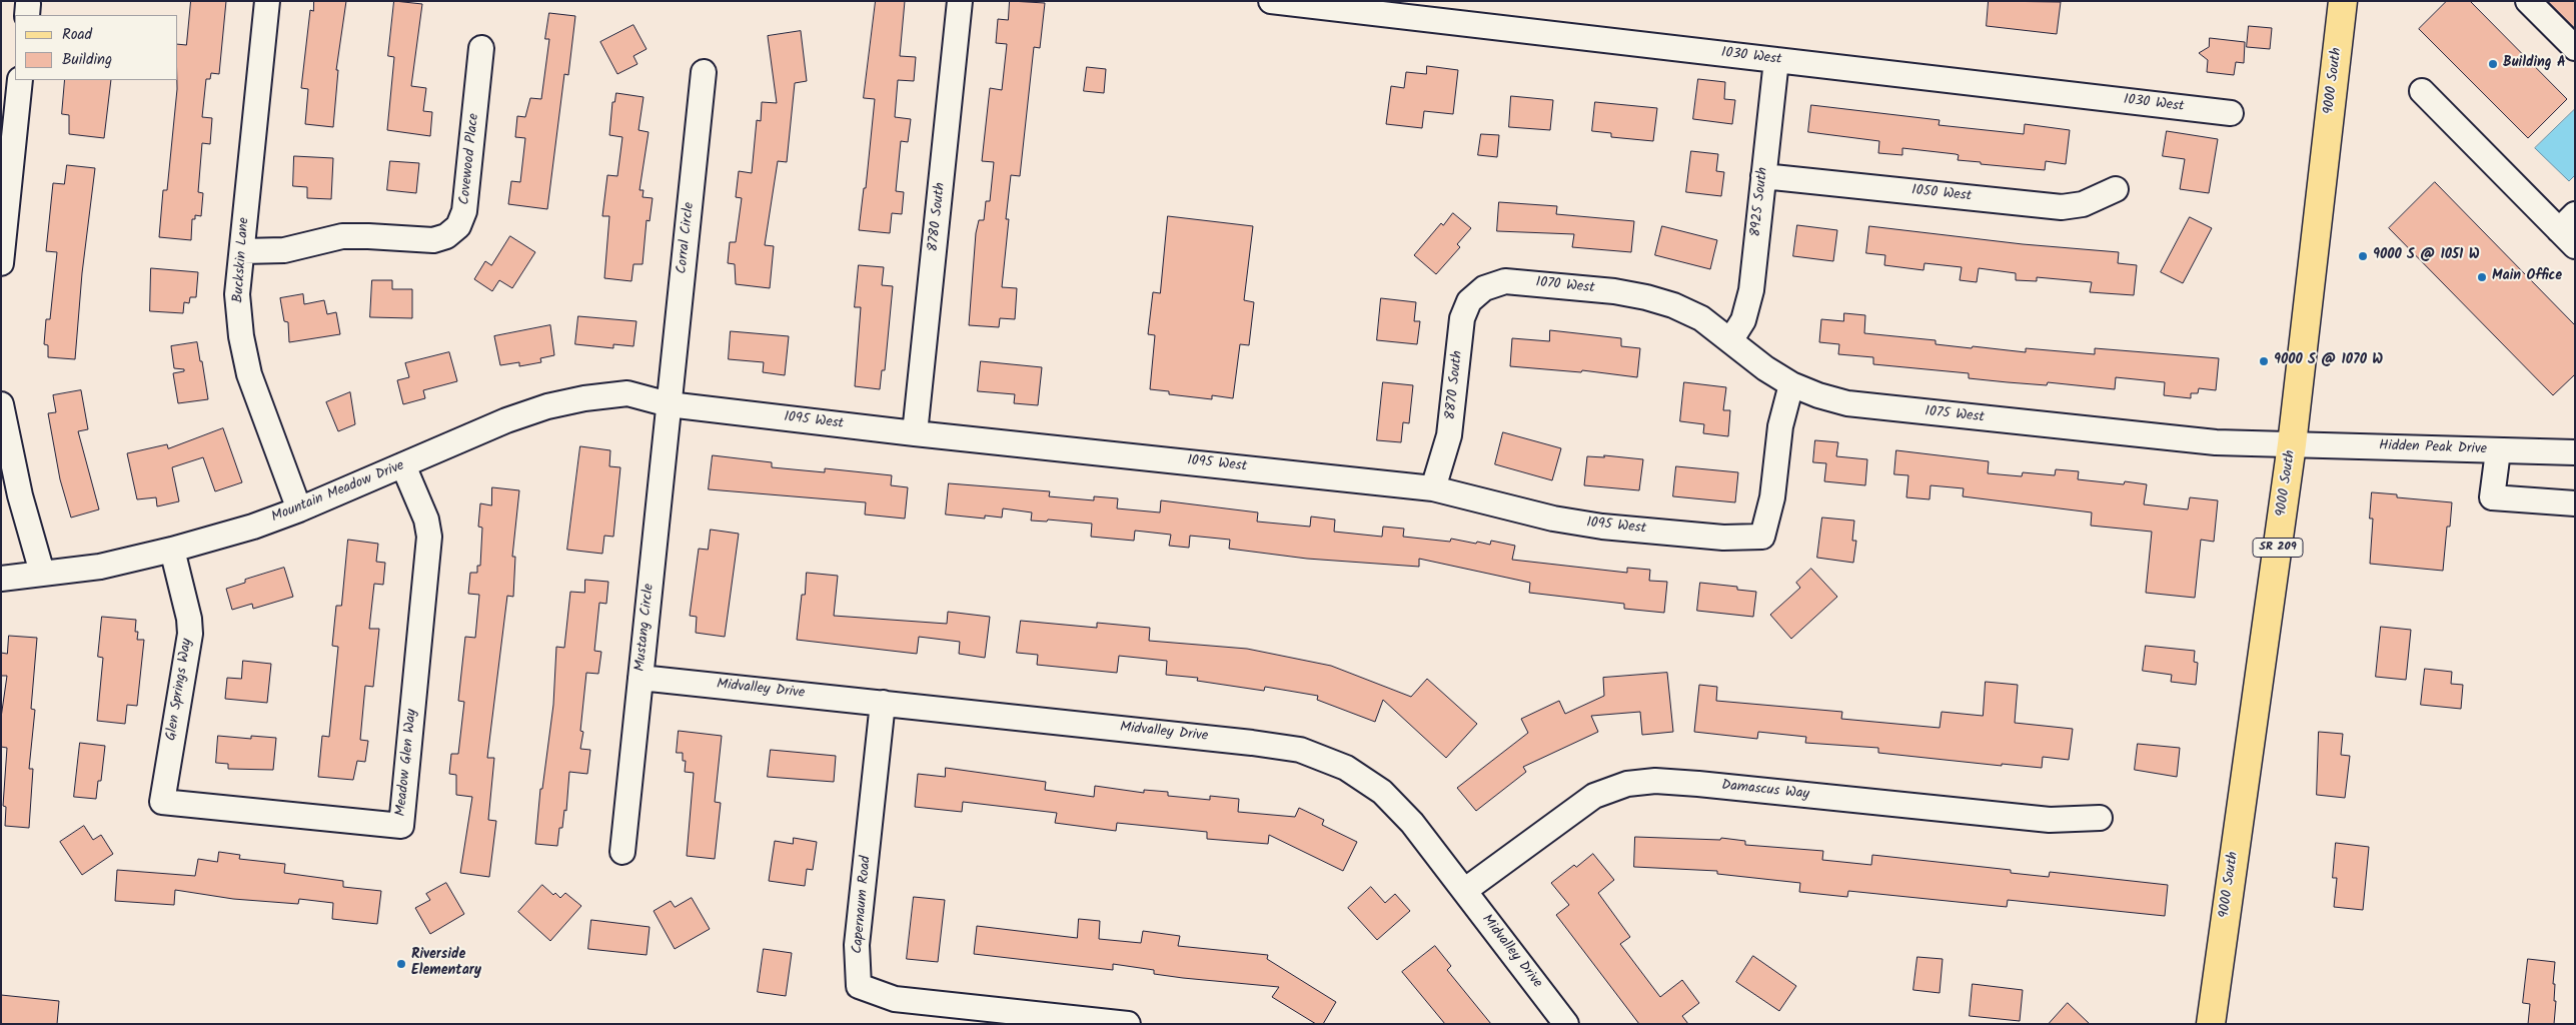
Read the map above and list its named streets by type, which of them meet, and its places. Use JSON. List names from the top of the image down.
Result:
{
  "streets": {
    "main road": ["9000 South", "SR 209"],
    "street": [
      "1030 West",
      "Covewood Place",
      "1050 West",
      "8925 South",
      "8780 South",
      "Corral Circle",
      "Buckskin Lane",
      "1070 West",
      "8870 South",
      "1075 West",
      "1095 West",
      "Hidden Peak Drive",
      "Mountain Meadow Drive",
      "Mustang Circle",
      "Glen Springs Way",
      "Midvalley Drive",
      "Meadow Glen Way",
      "Damascus Way",
      "Capernaum Road"
    ]
  },
  "crossings": [
    ["1030 West", "8925 South"],
    ["9000 South", "1075 West"],
    ["9000 South", "Hidden Peak Drive"],
    ["Covewood Place", "Buckskin Lane"],
    ["1050 West", "8925 South"],
    ["8925 South", "1075 West"],
    ["8780 South", "1095 West"],
    ["Corral Circle", "1095 West"],
    ["Corral Circle", "Mountain Meadow Drive"],
    ["Corral Circle", "Mustang Circle"],
    ["Buckskin Lane", "Mountain Meadow Drive"],
    ["1070 West", "8870 South"],
    ["1070 West", "1075 West"],
    ["8870 South", "1095 West"],
    ["1075 West", "1095 West"],
    ["1075 West", "Hidden Peak Drive"],
    ["1095 West", "Mountain Meadow Drive"],
    ["1095 West", "Mustang Circle"],
    ["Mountain Meadow Drive", "Mustang Circle"],
    ["Mountain Meadow Drive", "Glen Springs Way"],
    ["Mountain Meadow Drive", "Meadow Glen Way"],
    ["Mustang Circle", "Midvalley Drive"],
    ["Glen Springs Way", "Meadow Glen Way"],
    ["Midvalley Drive", "Damascus Way"],
    ["Midvalley Drive", "Capernaum Road"]
  ],
  "places": [
    "Building A",
    "9000 S @ 1051 W",
    "Main Office",
    "9000 S @ 1070 W",
    "Riverside Elementary"
  ],
  "legend": ["Road", "Building"]
}
